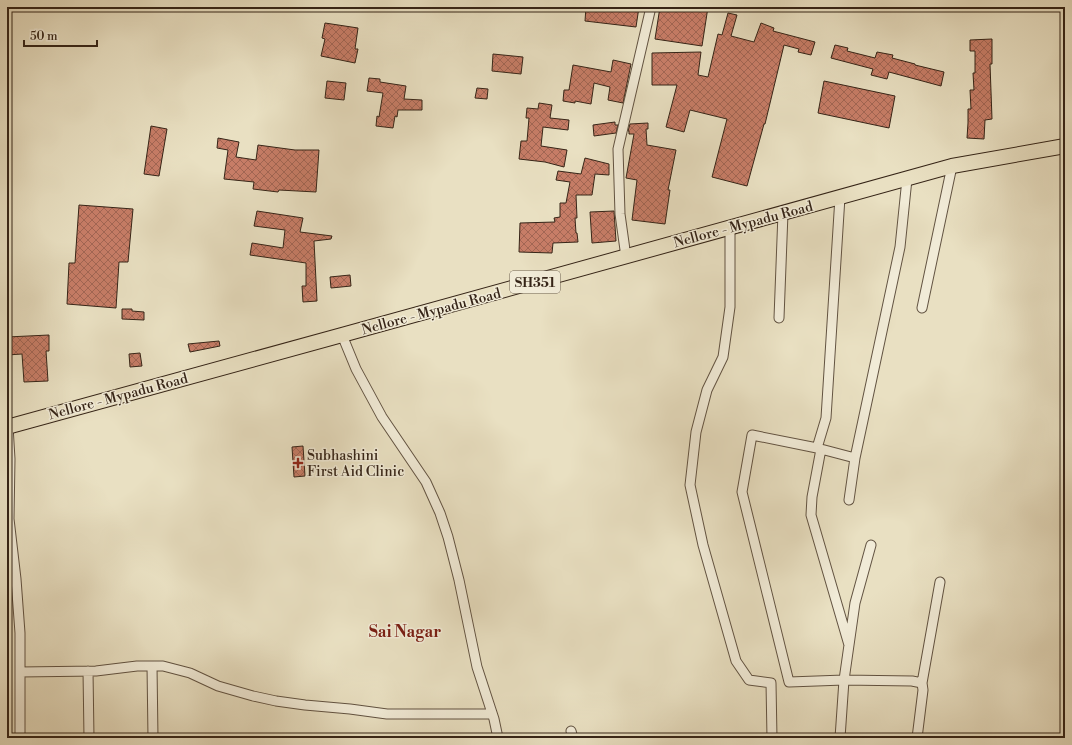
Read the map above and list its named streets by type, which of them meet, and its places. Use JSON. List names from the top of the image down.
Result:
{
  "streets": {
    "main road": ["Nellore - Mypadu Road", "SH351"]
  },
  "districts": ["Sai Nagar"],
  "places": {
    "health": ["Subhashini First Aid Clinic"]
  },
  "scale_bar": "50 m"
}
